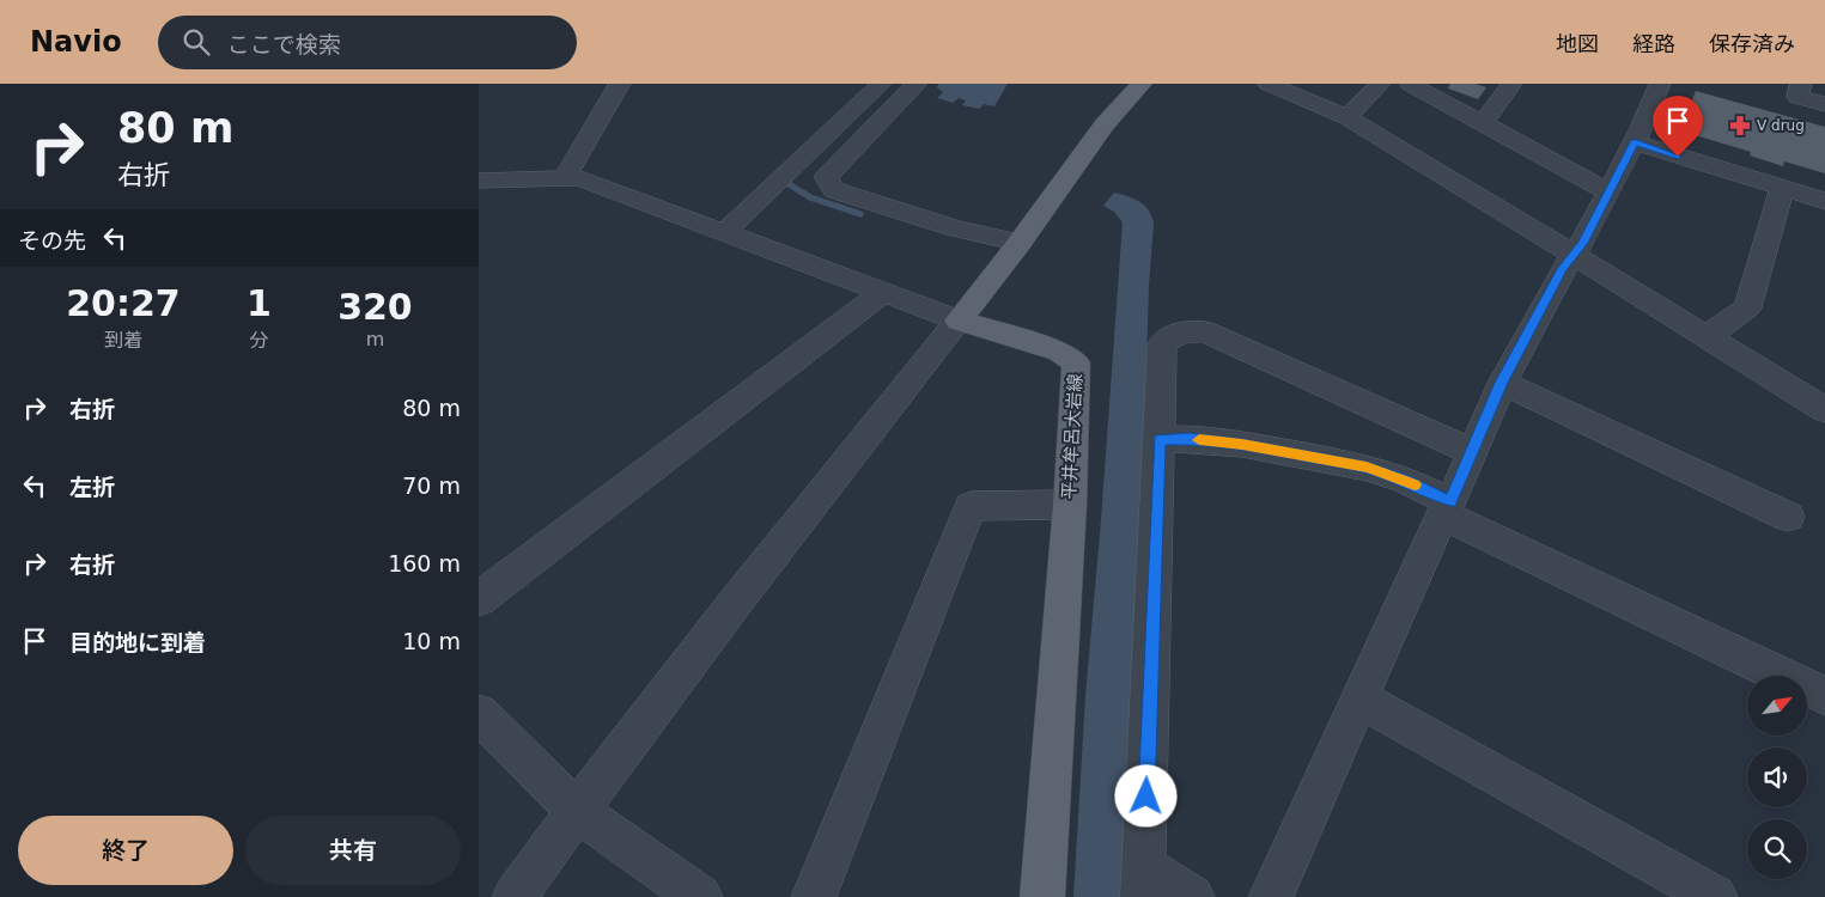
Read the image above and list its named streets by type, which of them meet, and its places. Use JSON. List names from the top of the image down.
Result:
{
  "streets": {
    "main road": ["平井牟呂大岩線"]
  },
  "places": {
    "pharmacy": ["V drug"]
  },
  "north": "top right",
  "page": {
    "header": "Navio",
    "search": "ここで検索",
    "nav": ["地図", "経路", "保存済み"],
    "turn": ["80 m", "右折"],
    "then": "その先",
    "eta": [
      "20:27",
      "到着",
      "1",
      "分",
      "320",
      "m"
    ],
    "list": [
      {
        "name": "右折",
        "value": "80 m"
      },
      {
        "name": "左折",
        "value": "70 m"
      },
      {
        "name": "右折",
        "value": "160 m"
      },
      {
        "name": "目的地に到着",
        "value": "10 m"
      }
    ],
    "buttons": ["終了", "共有"]
  }
}
